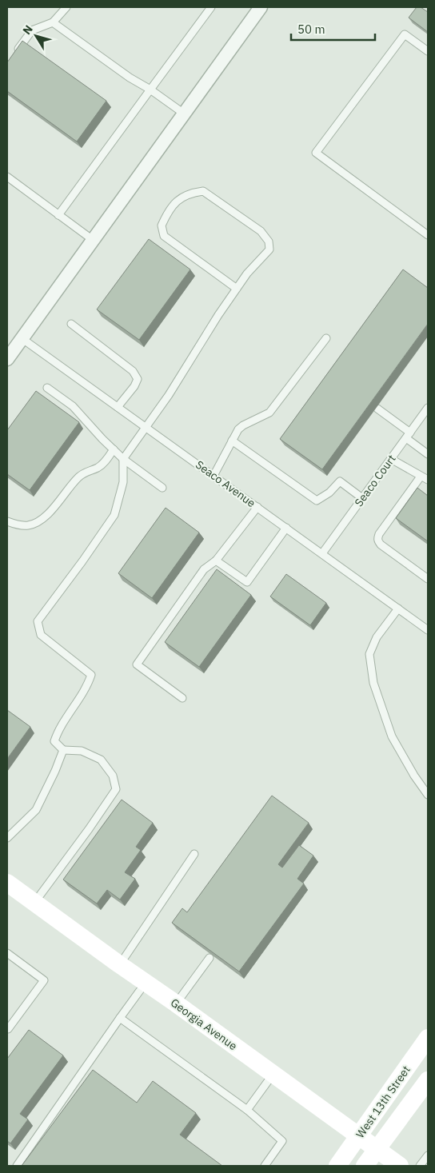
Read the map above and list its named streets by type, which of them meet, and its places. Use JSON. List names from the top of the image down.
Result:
{
  "streets": {
    "street": ["Georgia Avenue", "West 13th Street"],
    "lane": ["Seaco Court", "Seaco Avenue"]
  },
  "crossings": [
    ["Seaco Court", "Seaco Avenue"],
    ["Georgia Avenue", "West 13th Street"]
  ],
  "scale_bar": "50 m",
  "north": "top left"
}
